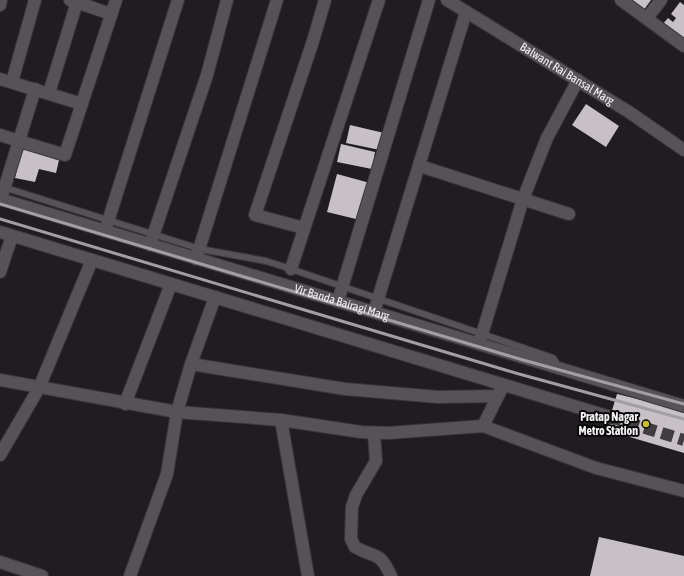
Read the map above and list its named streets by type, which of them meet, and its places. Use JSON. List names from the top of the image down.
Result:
{
  "streets": {
    "street": ["Balwant Rai Bansal Marg", "Vir Banda Bairagi Marg"]
  },
  "places": ["Pratap Nagar Metro Station"]
}
